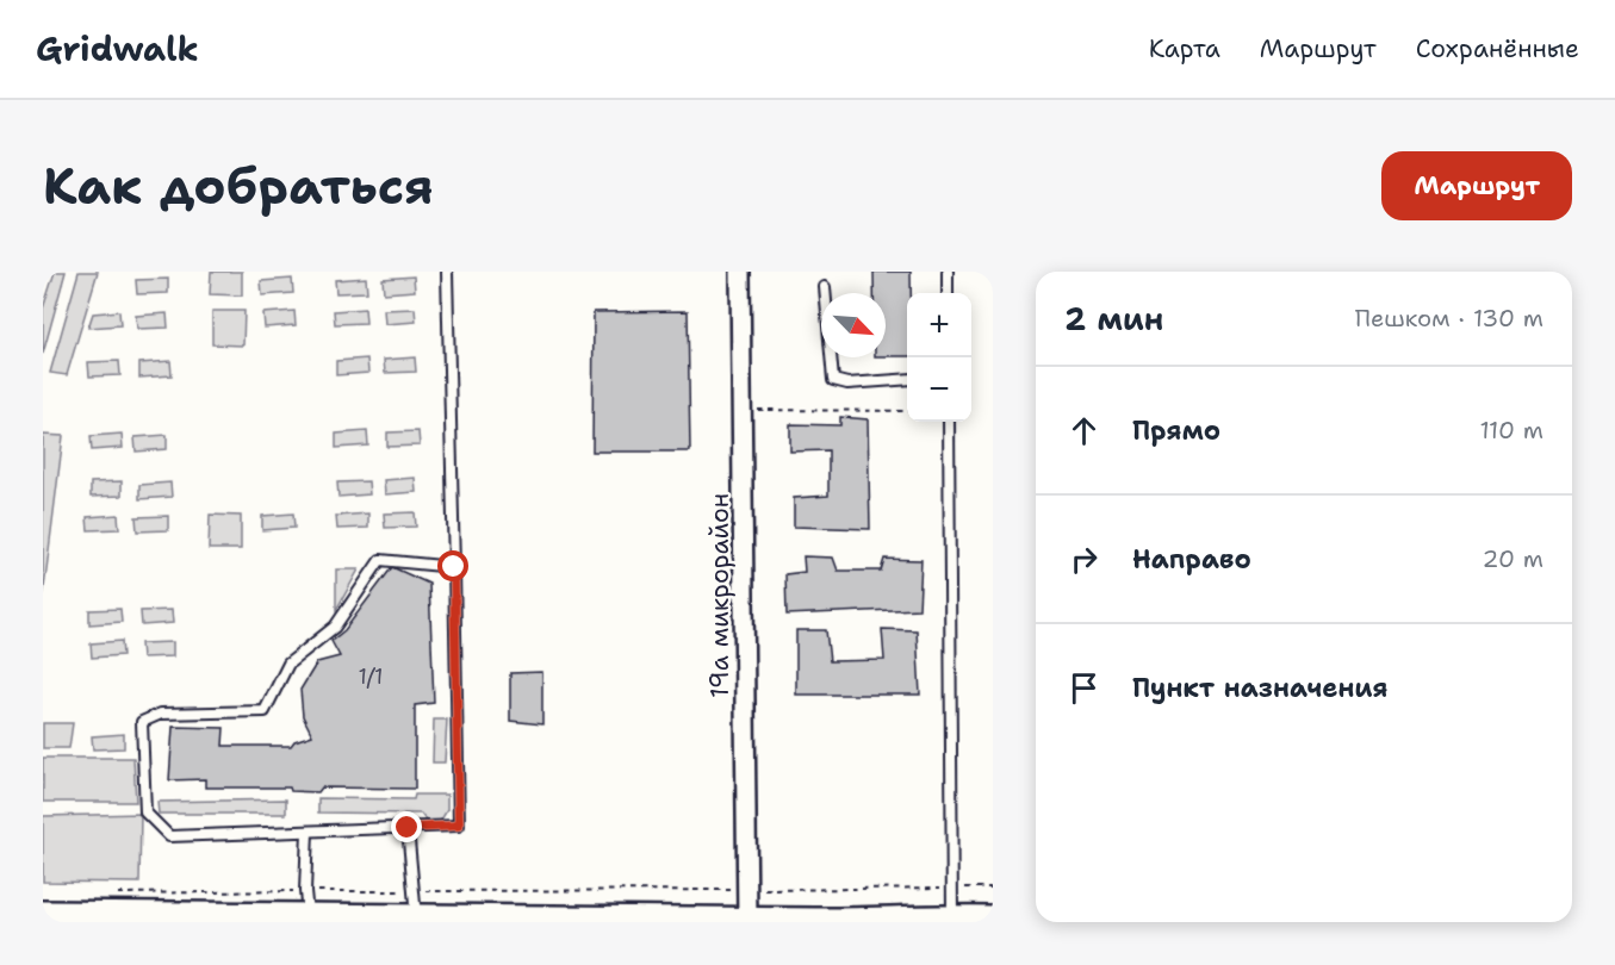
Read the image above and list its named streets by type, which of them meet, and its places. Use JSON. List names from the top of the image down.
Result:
{
  "streets": {
    "street": ["19а микрорайон"]
  },
  "house_numbers": ["1/1"],
  "north": "bottom right",
  "page": {
    "header": "Gridwalk",
    "nav": ["Карта", "Маршрут", "Сохранённые"],
    "buttons": "Маршрут",
    "title": "Как добраться",
    "heading": ["2 мин", "Пешком · 130 m"],
    "map_buttons": ["+", "−"],
    "list": [
      ["Прямо", "110 m"],
      ["Направо", "20 m"],
      "Пункт назначения"
    ]
  }
}
